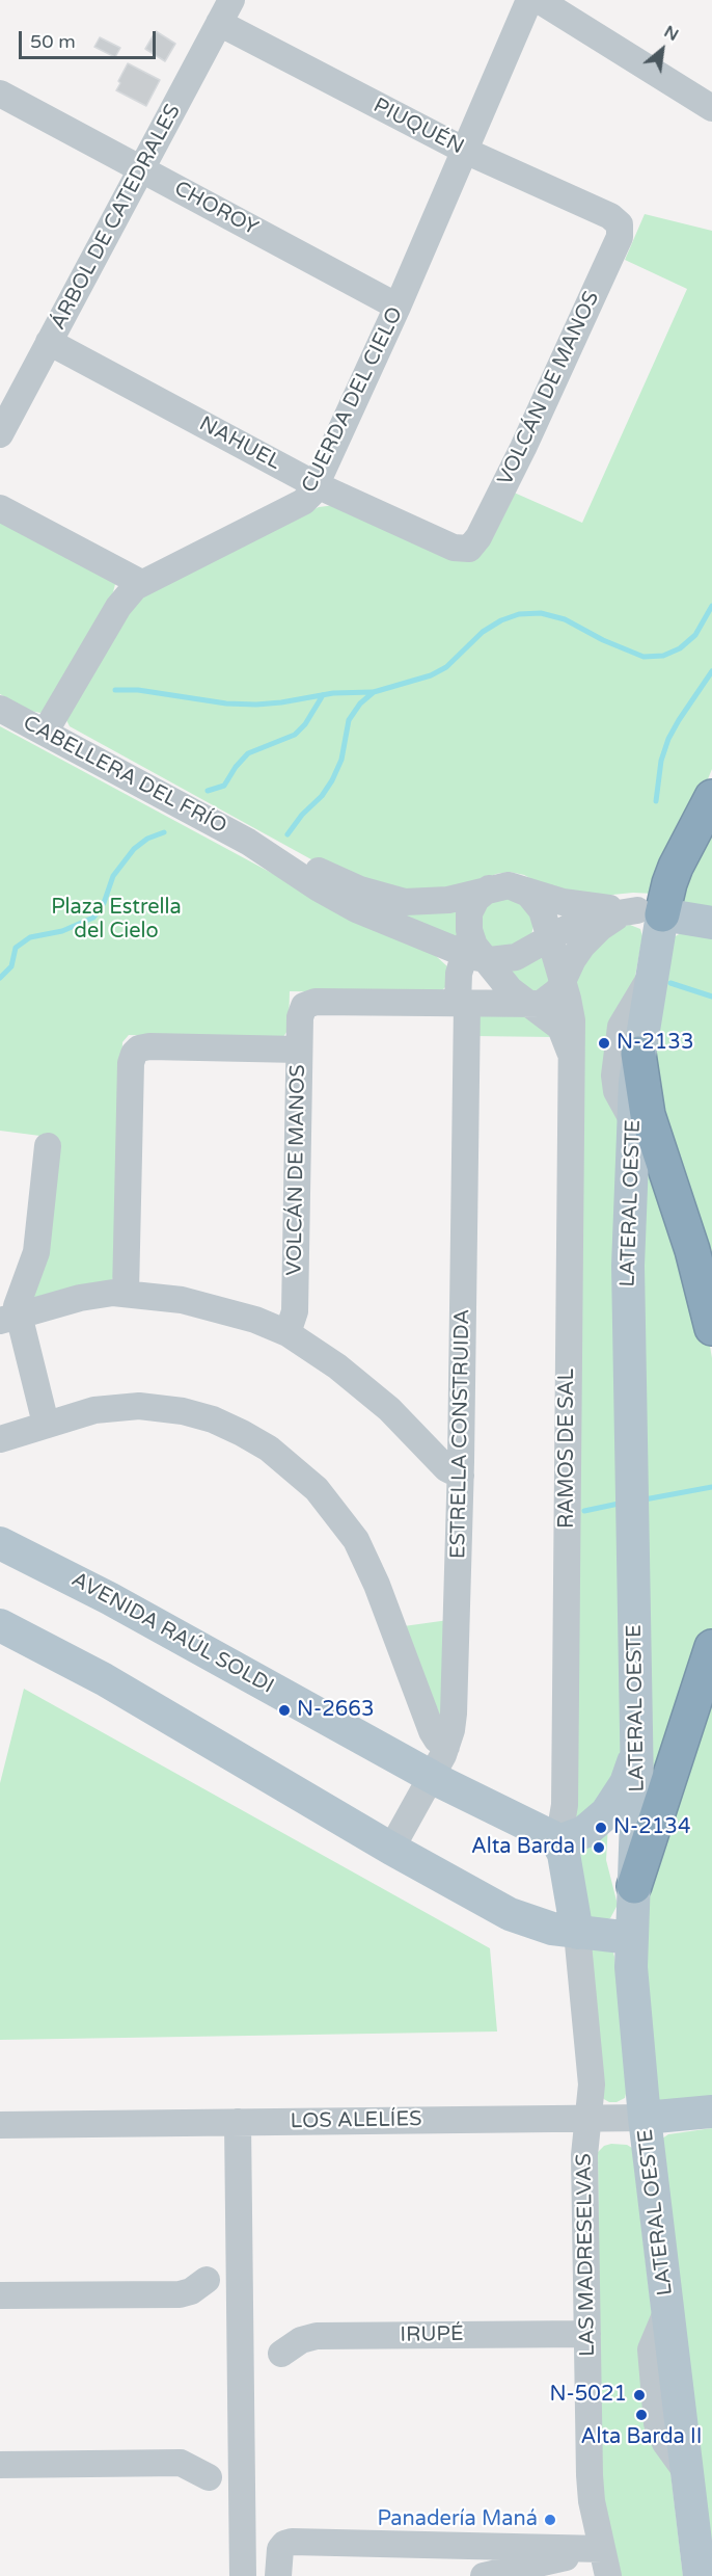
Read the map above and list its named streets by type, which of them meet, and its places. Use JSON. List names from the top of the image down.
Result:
{
  "streets": {
    "main road": [
      "CABELLERA DEL FRÍO",
      "LATERAL OESTE",
      "AVENIDA RAÚL SOLDI",
      "LOS ALELÍES"
    ],
    "street": [
      "PIUQUÉN",
      "CHOROY",
      "ÁRBOL DE CATEDRALES",
      "VOLCÁN DE MANOS",
      "CUERDA DEL CIELO",
      "NAHUEL",
      "ESTRELLA CONSTRUIDA",
      "RAMOS DE SAL",
      "LAS MADRESELVAS",
      "IRUPÉ"
    ]
  },
  "crossings": [
    ["PIUQUÉN", "ÁRBOL DE CATEDRALES"],
    ["PIUQUÉN", "VOLCÁN DE MANOS"],
    ["PIUQUÉN", "CUERDA DEL CIELO"],
    ["CHOROY", "ÁRBOL DE CATEDRALES"],
    ["CHOROY", "CUERDA DEL CIELO"],
    ["ÁRBOL DE CATEDRALES", "NAHUEL"],
    ["VOLCÁN DE MANOS", "NAHUEL"],
    ["VOLCÁN DE MANOS", "ESTRELLA CONSTRUIDA"],
    ["CUERDA DEL CIELO", "NAHUEL"],
    ["CUERDA DEL CIELO", "CABELLERA DEL FRÍO"],
    ["CABELLERA DEL FRÍO", "LATERAL OESTE"],
    ["CABELLERA DEL FRÍO", "ESTRELLA CONSTRUIDA"],
    ["CABELLERA DEL FRÍO", "RAMOS DE SAL"],
    ["LATERAL OESTE", "LOS ALELÍES"],
    ["ESTRELLA CONSTRUIDA", "RAMOS DE SAL"],
    ["ESTRELLA CONSTRUIDA", "AVENIDA RAÚL SOLDI"],
    ["RAMOS DE SAL", "AVENIDA RAÚL SOLDI"],
    ["LOS ALELÍES", "LAS MADRESELVAS"],
    ["LAS MADRESELVAS", "IRUPÉ"]
  ],
  "parks": ["Plaza Estrella del Cielo"],
  "places": [
    "N-2133",
    "N-2663",
    "N-2134",
    "Alta Barda I",
    "N-5021",
    "Alta Barda II",
    "Panadería Maná"
  ],
  "scale_bar": "50 m",
  "north": "top right"
}
